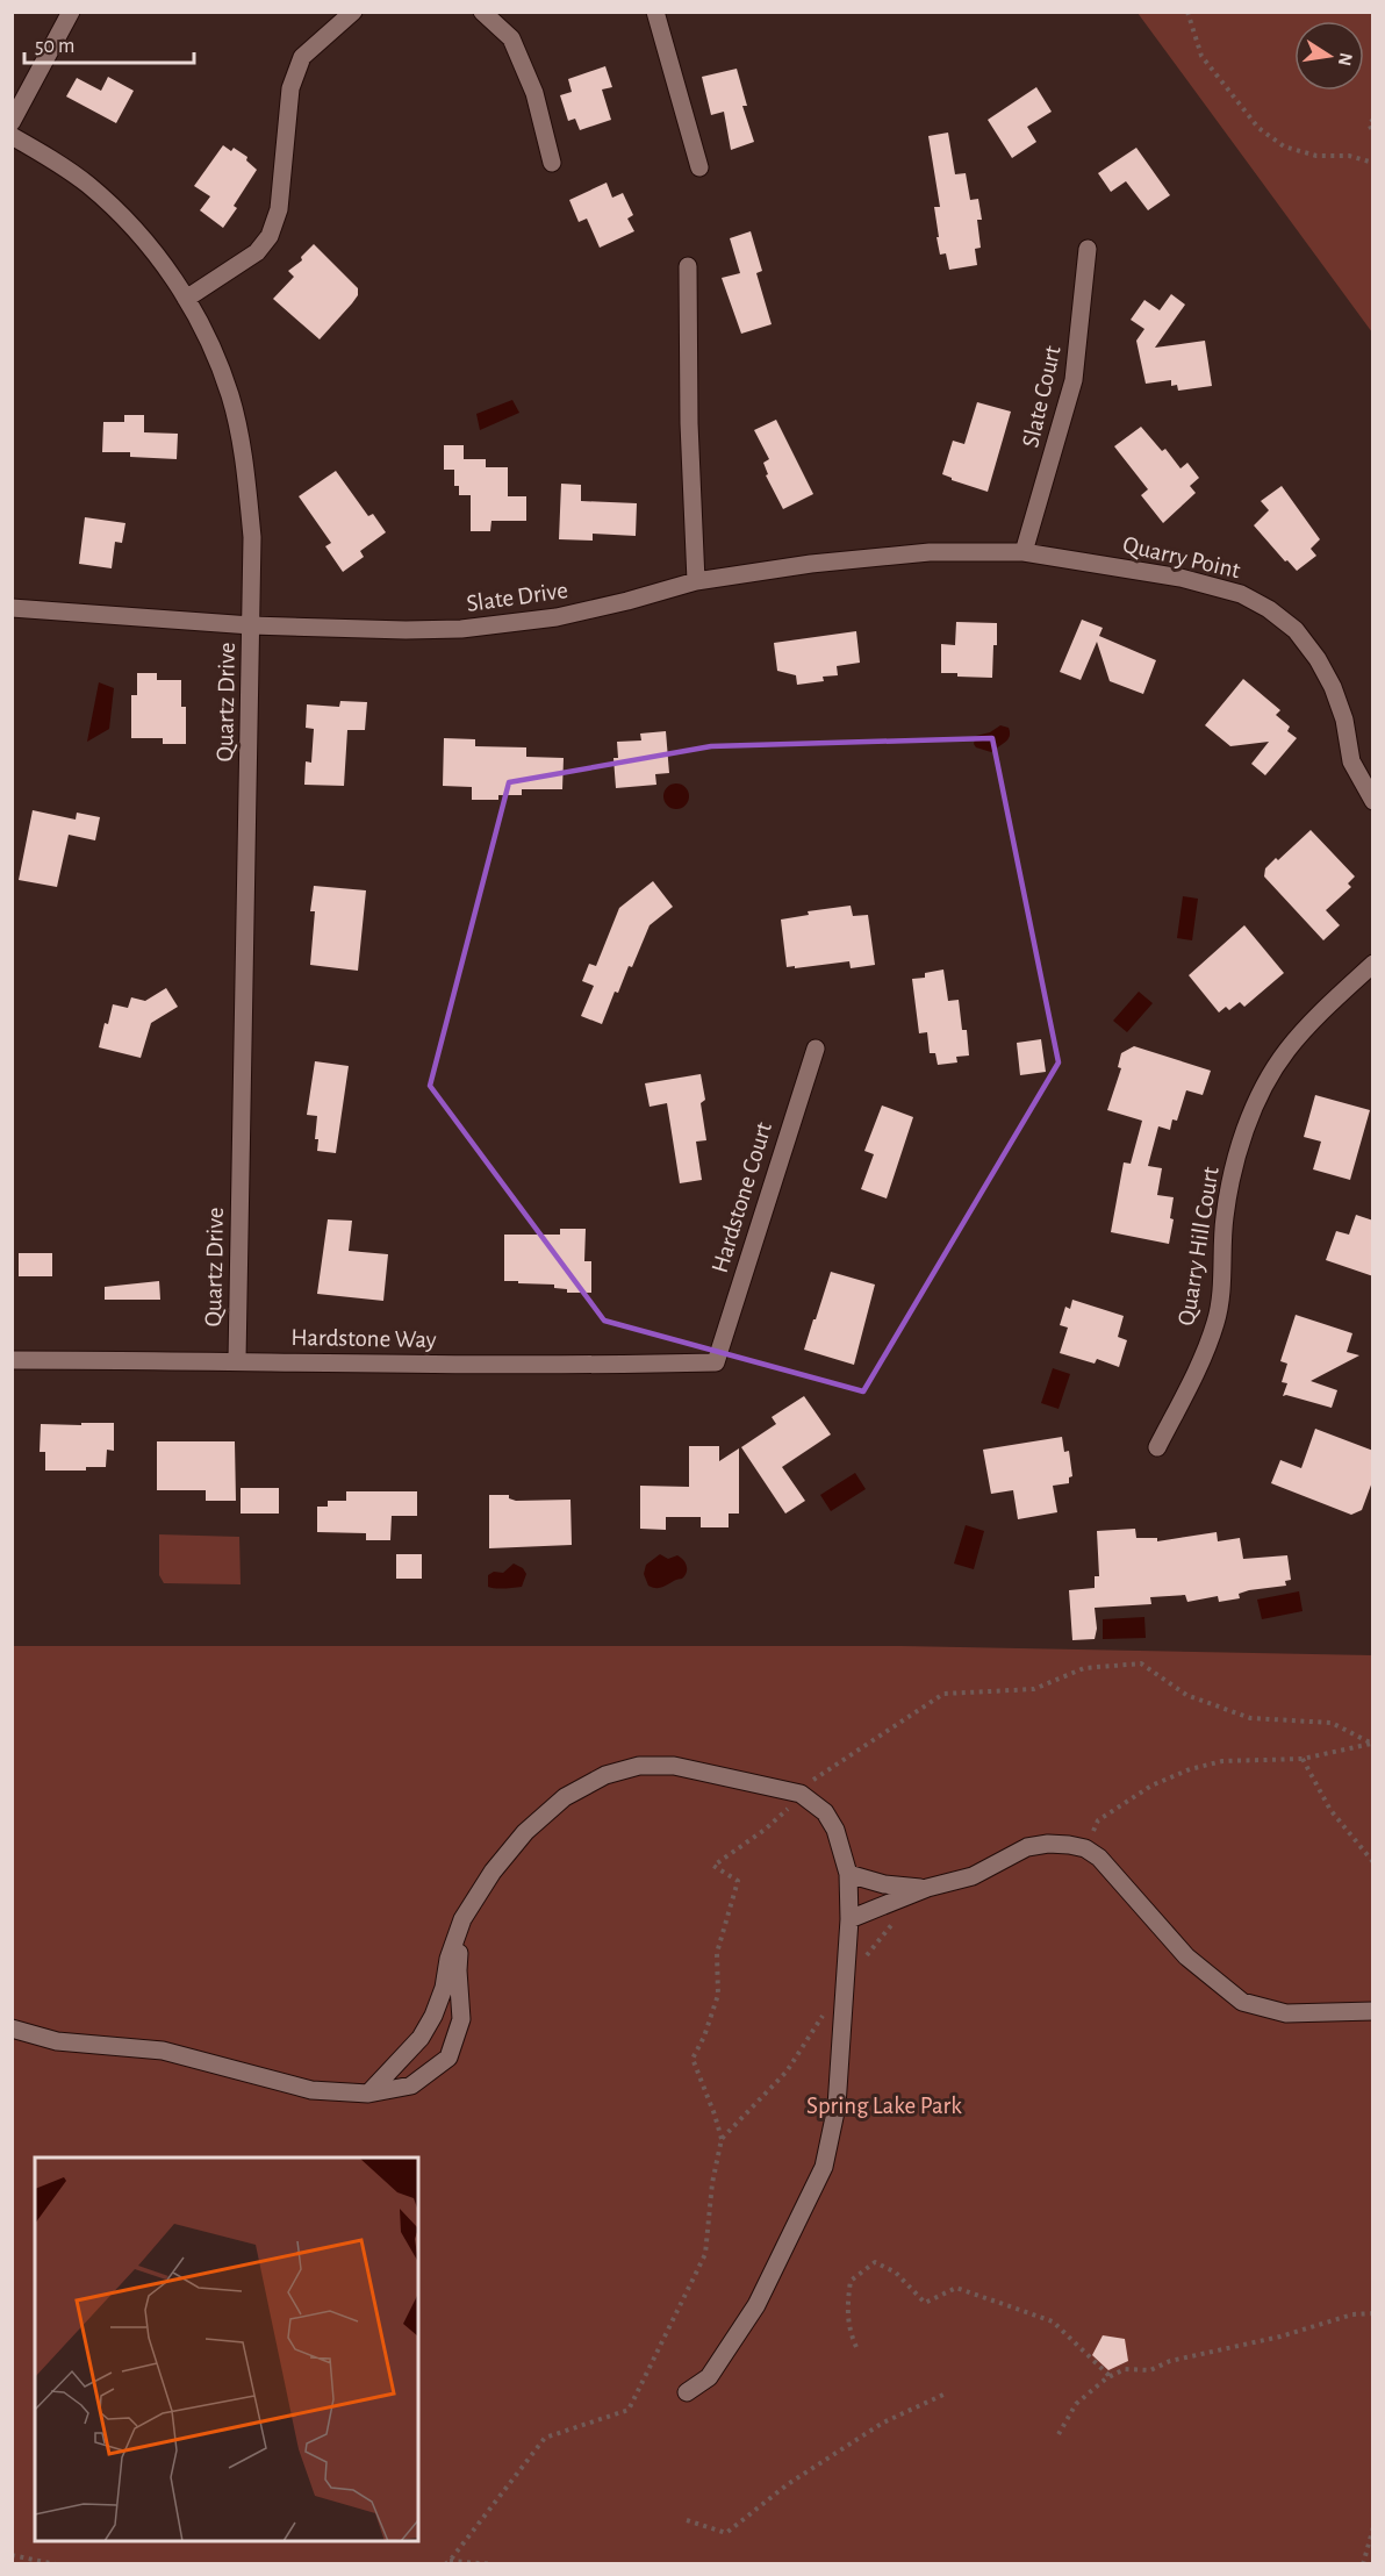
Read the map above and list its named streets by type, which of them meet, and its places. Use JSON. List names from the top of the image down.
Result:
{
  "streets": {
    "street": [
      "Slate Court",
      "Quarry Point",
      "Slate Drive",
      "Quartz Drive",
      "Hardstone Court",
      "Quarry Hill Court",
      "Hardstone Way"
    ]
  },
  "crossings": [
    ["Slate Court", "Quarry Point"],
    ["Slate Court", "Slate Drive"],
    ["Quarry Point", "Slate Drive"],
    ["Slate Drive", "Quartz Drive"],
    ["Quartz Drive", "Hardstone Way"],
    ["Hardstone Court", "Hardstone Way"]
  ],
  "parks": ["Spring Lake Park"],
  "scale_bar": "50 m",
  "north": "right"
}
